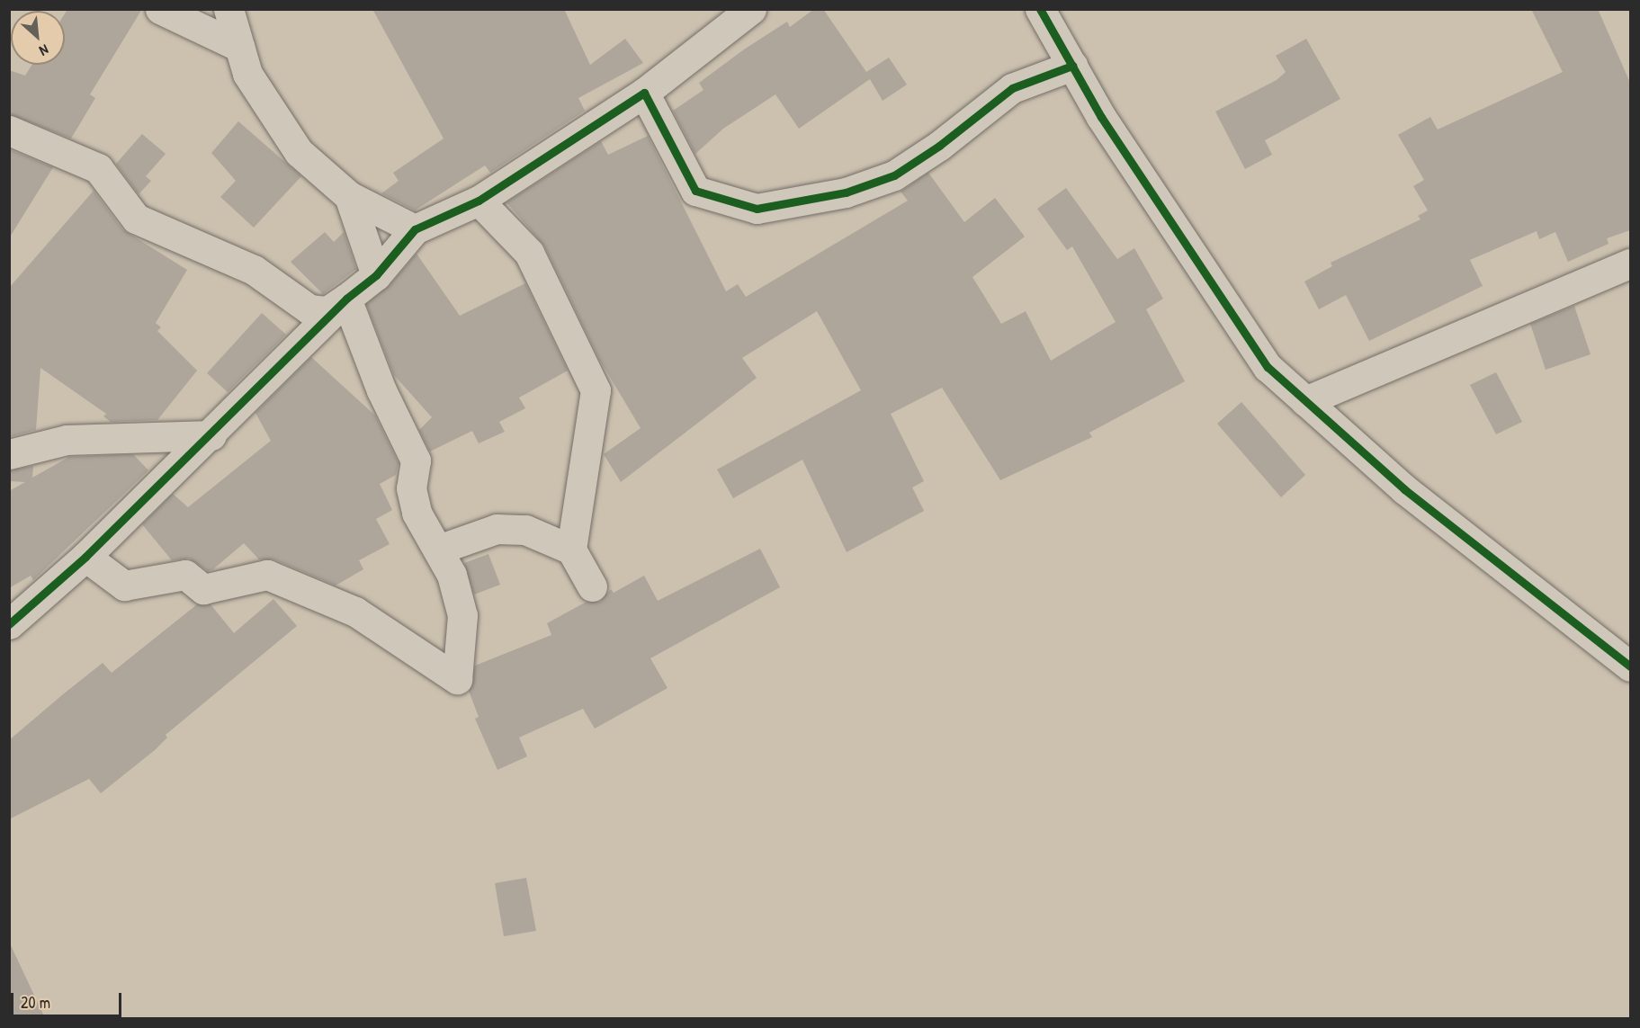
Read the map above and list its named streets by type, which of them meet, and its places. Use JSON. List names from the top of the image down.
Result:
{
  "scale_bar": "20 m",
  "north": "bottom right"
}
